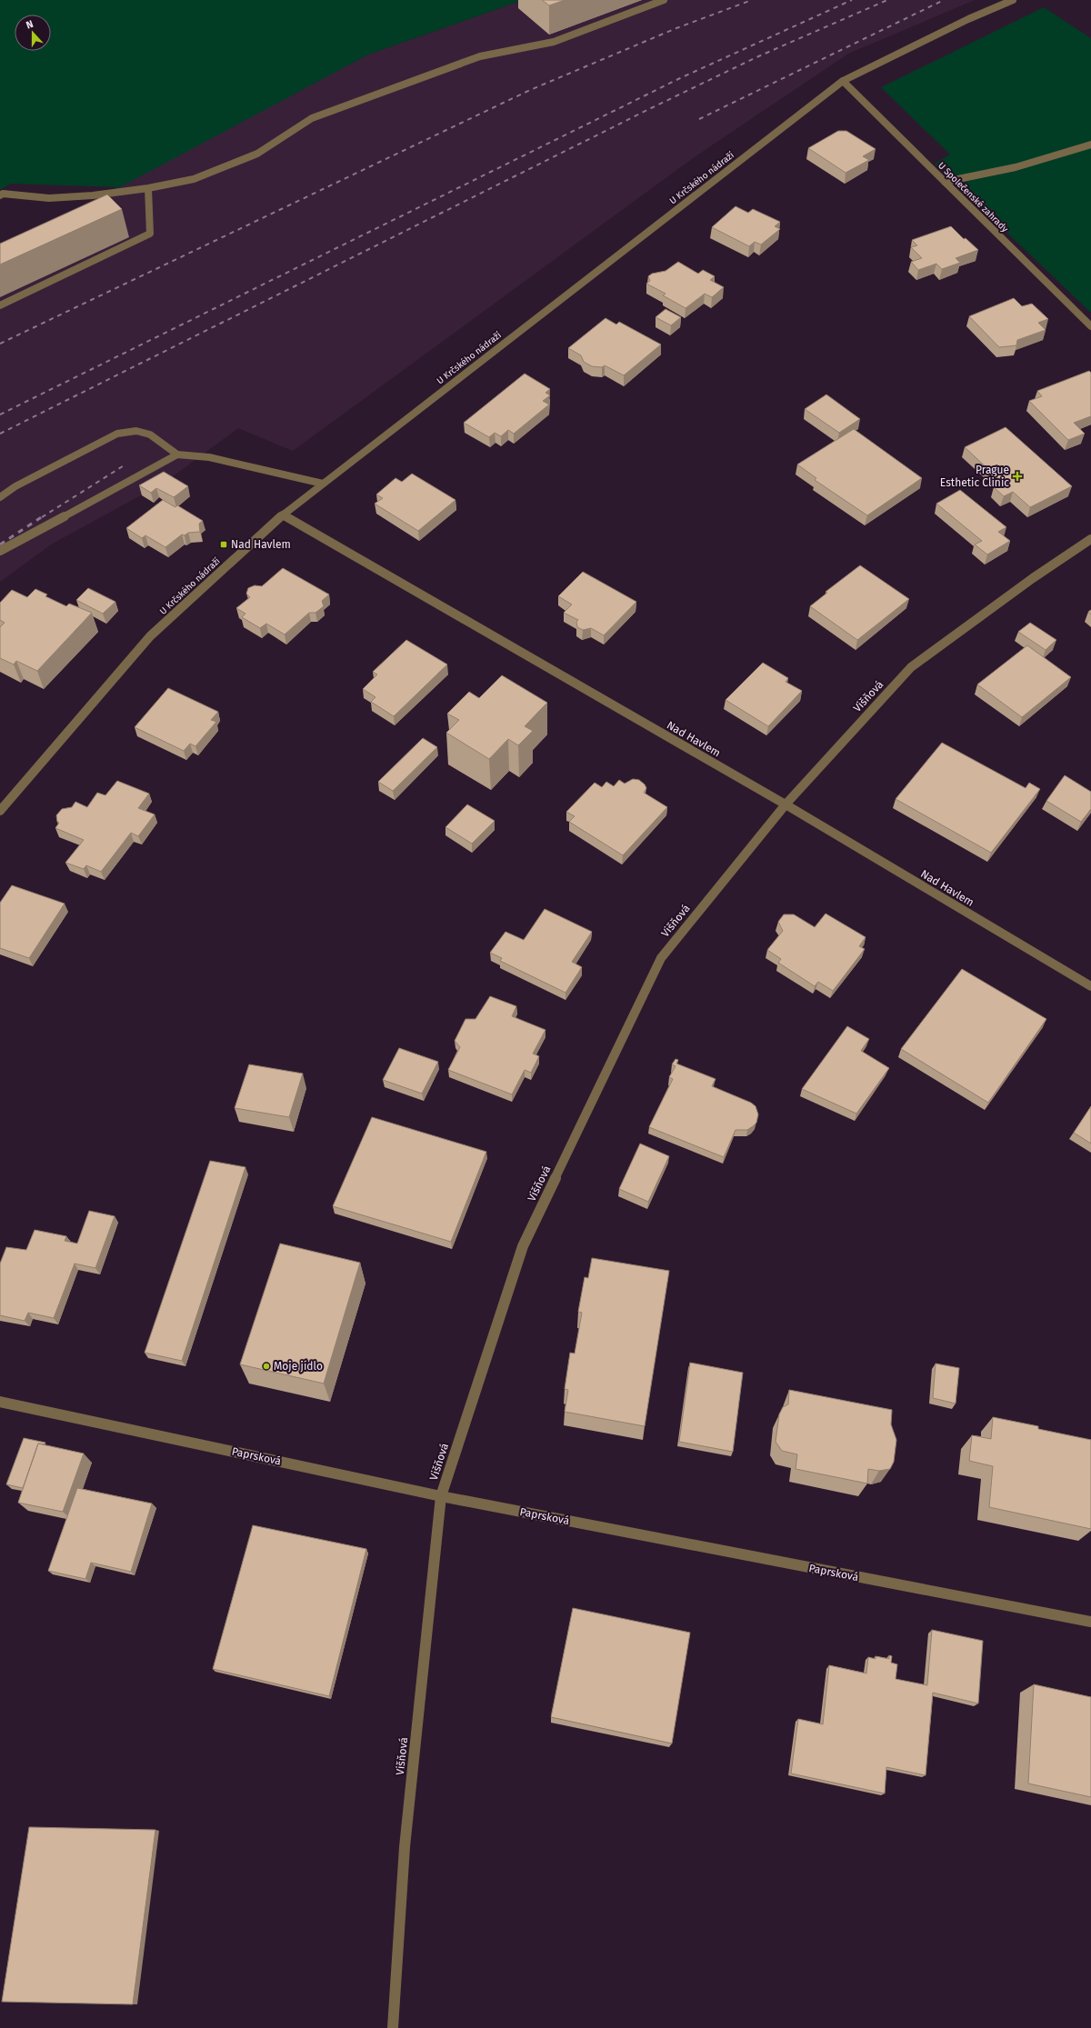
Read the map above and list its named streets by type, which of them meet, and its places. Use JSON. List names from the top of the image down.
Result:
{
  "streets": {
    "street": [
      "U Krčského nádraží",
      "U Společenské zahrady",
      "Višňová",
      "Nad Havlem",
      "Paprsková"
    ]
  },
  "crossings": [
    ["U Krčského nádraží", "U Společenské zahrady"],
    ["U Krčského nádraží", "Nad Havlem"],
    ["Višňová", "Nad Havlem"],
    ["Višňová", "Paprsková"]
  ],
  "places": {
    "health": ["Prague Esthetic Clinic"],
    "transit": ["Nad Havlem"],
    "other": ["Moje jídlo"]
  },
  "north": "top"
}
